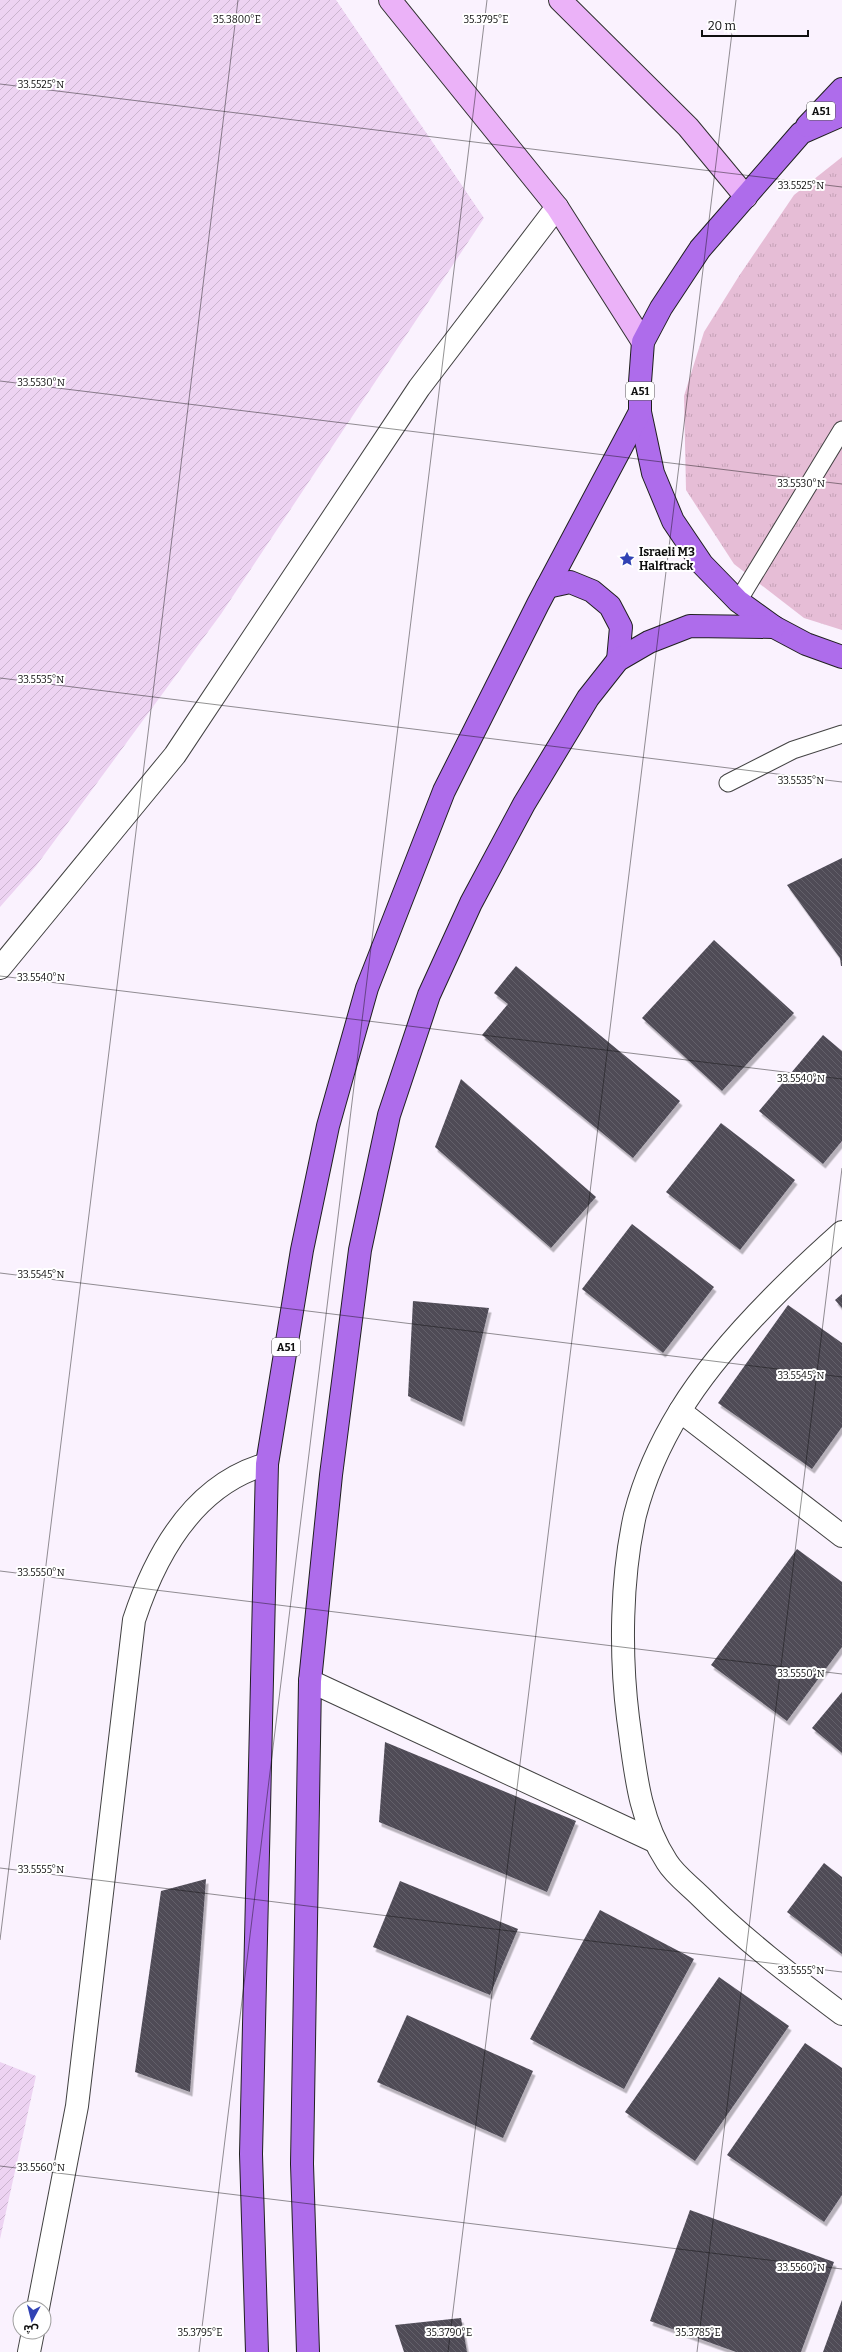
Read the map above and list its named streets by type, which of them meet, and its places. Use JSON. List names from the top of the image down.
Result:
{
  "streets": {
    "highway": ["A51"]
  },
  "places": {
    "place": ["Israeli M3 Halftrack"]
  },
  "scale_bar": "20 m",
  "north": "bottom",
  "coordinates": [
    "35.3800°E",
    "35.3795°E",
    "33.5525°N",
    "33.5530°N",
    "33.5535°N",
    "33.5540°N",
    "33.5545°N",
    "33.5550°N",
    "33.5555°N",
    "33.5560°N",
    "35.3790°E",
    "35.3785°E"
  ]
}
